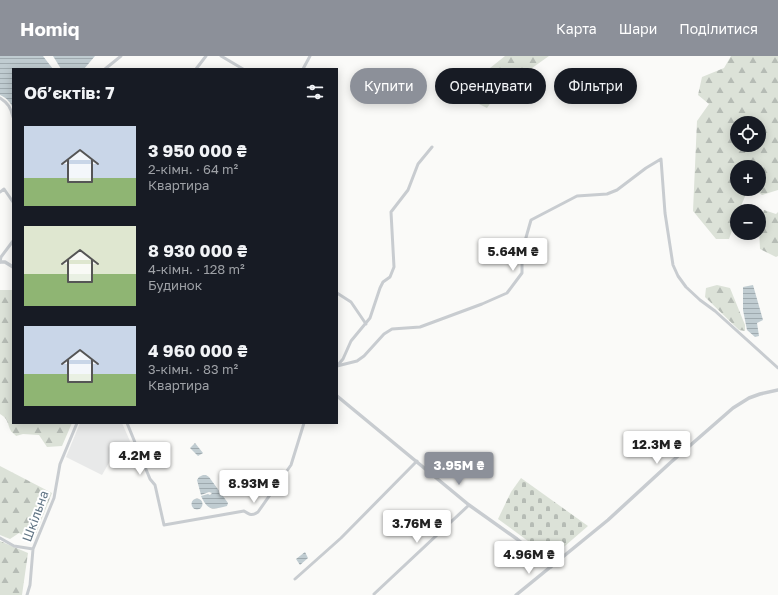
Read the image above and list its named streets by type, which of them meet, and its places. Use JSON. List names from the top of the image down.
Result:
{
  "streets": {
    "street": ["Шкільна"]
  },
  "page": {
    "header": "Homiq",
    "nav": ["Карта", "Шари", "Поділитися"],
    "chip": ["Купити", "Орендувати", "Фільтри"],
    "heading": "Об’єктів: 7",
    "map_buttons": ["+", "−"],
    "list": [
      {
        "name": "3 950 000 ₴",
        "note": "2-кімн. · 64 m² · Квартира"
      },
      {
        "name": "8 930 000 ₴",
        "note": "4-кімн. · 128 m² · Будинок"
      },
      {
        "name": "4 960 000 ₴",
        "note": "3-кімн. · 83 m² · Квартира"
      }
    ],
    "price": [
      "5.64M ₴",
      "12.3M ₴",
      "4.2M ₴",
      "3.95M ₴",
      "8.93M ₴",
      "3.76M ₴",
      "4.96M ₴"
    ]
  }
}
